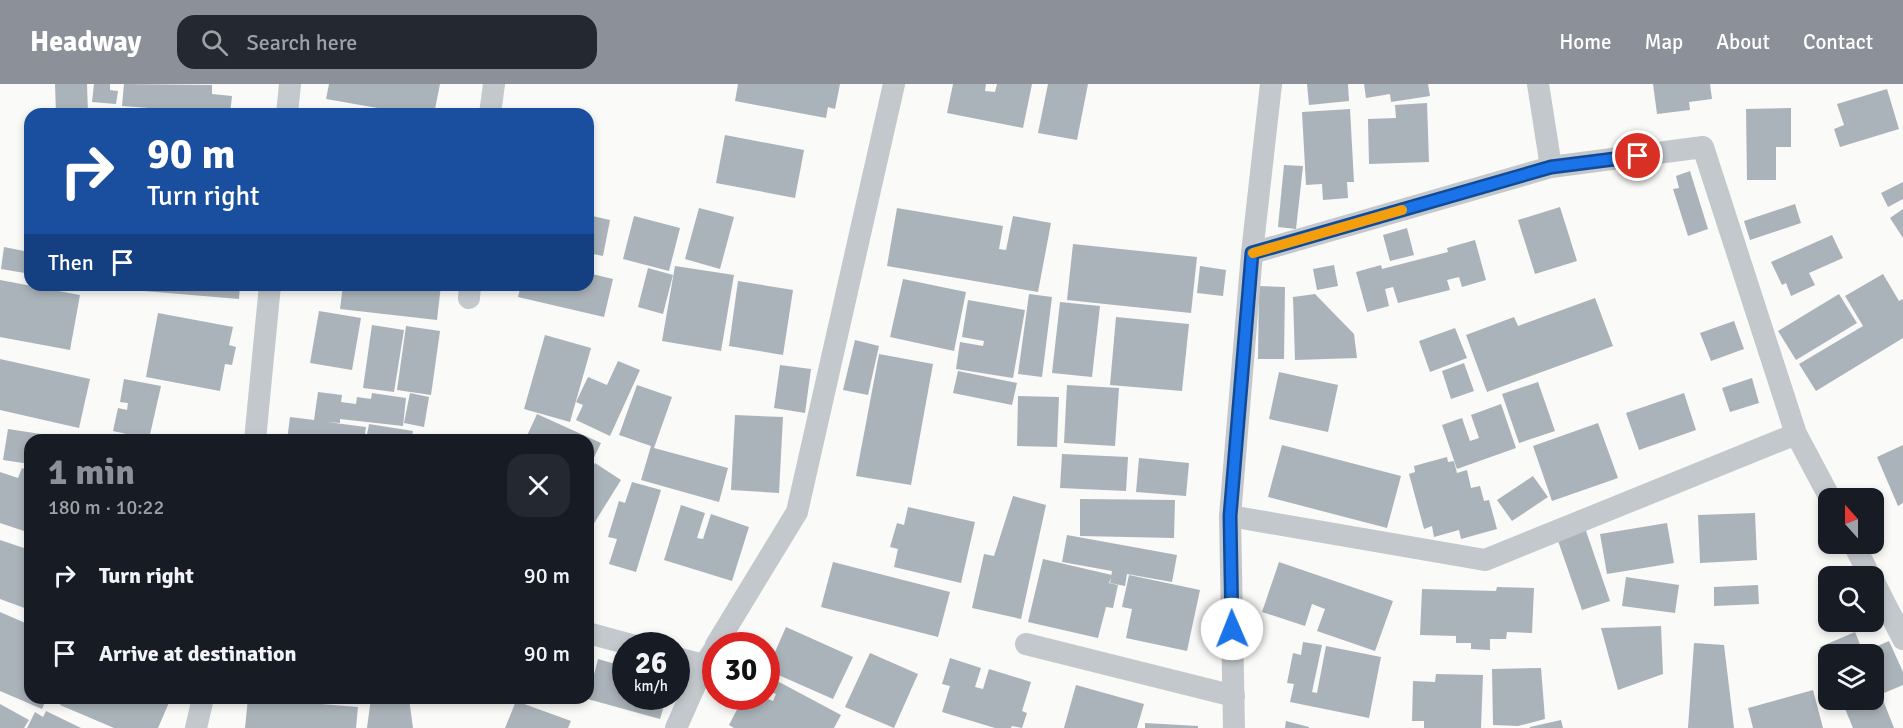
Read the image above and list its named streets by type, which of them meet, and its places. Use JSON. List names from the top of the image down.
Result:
{
  "north": "top",
  "page": {
    "header": "Headway",
    "search": "Search here",
    "nav": [
      "Home",
      "Map",
      "About",
      "Contact"
    ],
    "turn": ["90 m", "Turn right"],
    "then": "Then",
    "heading": ["1 min", "180 m · 10:22"],
    "list": [
      {
        "name": "Turn right",
        "value": "90 m"
      },
      {
        "name": "Arrive at destination",
        "value": "90 m"
      }
    ],
    "speed": "26 km/h",
    "limit": "30"
  }
}
